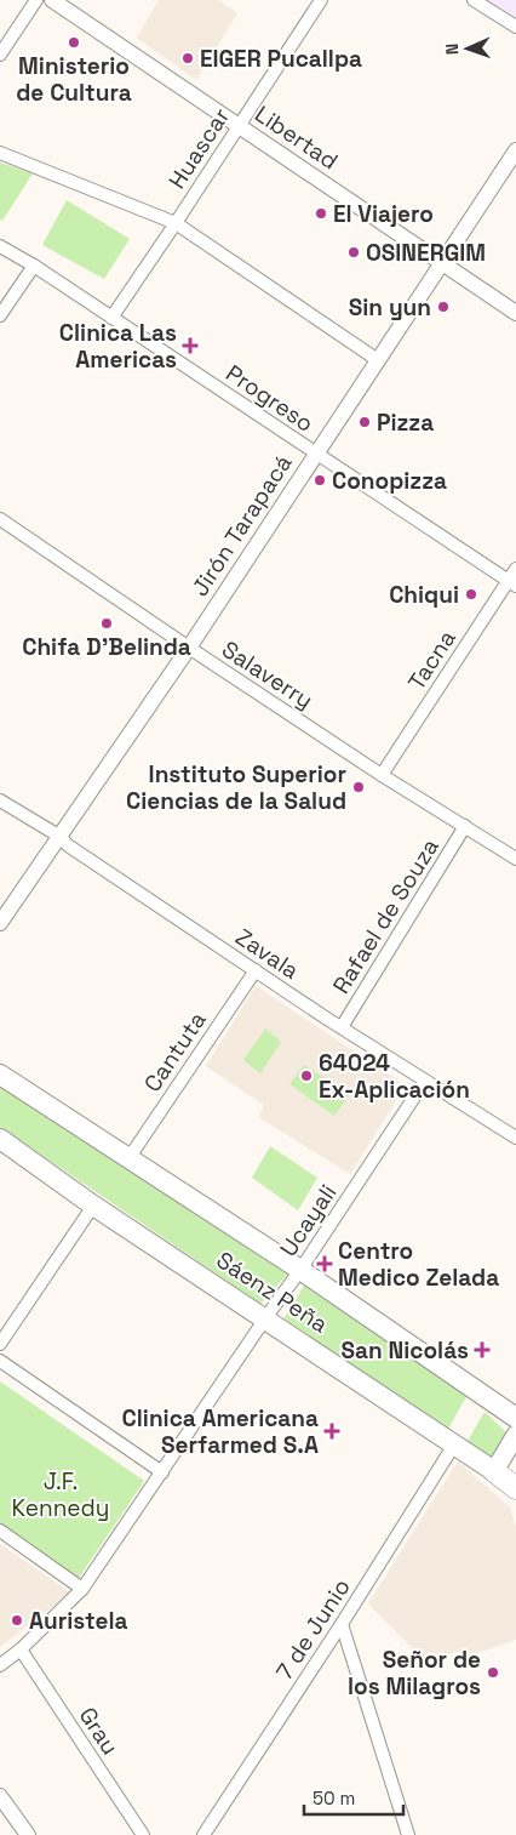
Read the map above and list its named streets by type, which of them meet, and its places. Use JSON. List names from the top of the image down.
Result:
{
  "streets": {
    "main road": ["Sáenz Peña"],
    "street": [
      "Libertad",
      "Huascar",
      "Progreso",
      "Jirón Tarapacá",
      "Tacna",
      "Salaverry",
      "Rafael de Souza",
      "Zavala",
      "Cantuta",
      "Ucayali",
      "7 de Junio",
      "Grau"
    ]
  },
  "crossings": [
    ["Libertad", "Huascar"],
    ["Libertad", "Jirón Tarapacá"],
    ["Huascar", "Progreso"],
    ["Progreso", "Jirón Tarapacá"],
    ["Progreso", "Tacna"],
    ["Jirón Tarapacá", "Salaverry"],
    ["Jirón Tarapacá", "Zavala"],
    ["Tacna", "Salaverry"],
    ["Salaverry", "Rafael de Souza"],
    ["Rafael de Souza", "Zavala"],
    ["Zavala", "Cantuta"],
    ["Zavala", "Ucayali"],
    ["Cantuta", "Sáenz Peña"],
    ["Ucayali", "Sáenz Peña"],
    ["Ucayali", "Grau"],
    ["Sáenz Peña", "7 de Junio"]
  ],
  "parks": ["J.F. Kennedy"],
  "places": {
    "other": [
      "Ministerio de Cultura",
      "EIGER Pucallpa",
      "El Viajero",
      "OSINERGIM",
      "Sin yun",
      "Pizza",
      "Conopizza",
      "Chiqui",
      "Chifa D'Belinda",
      "Instituto Superior Ciencias de la Salud",
      "64024 Ex-Aplicación",
      "Auristela",
      "Señor de los Milagros"
    ],
    "health": [
      "Clinica Las Americas",
      "Centro Medico Zelada",
      "San Nicolás",
      "Clinica Americana Serfarmed S.A"
    ]
  },
  "scale_bar": "50 m",
  "north": "left"
}
